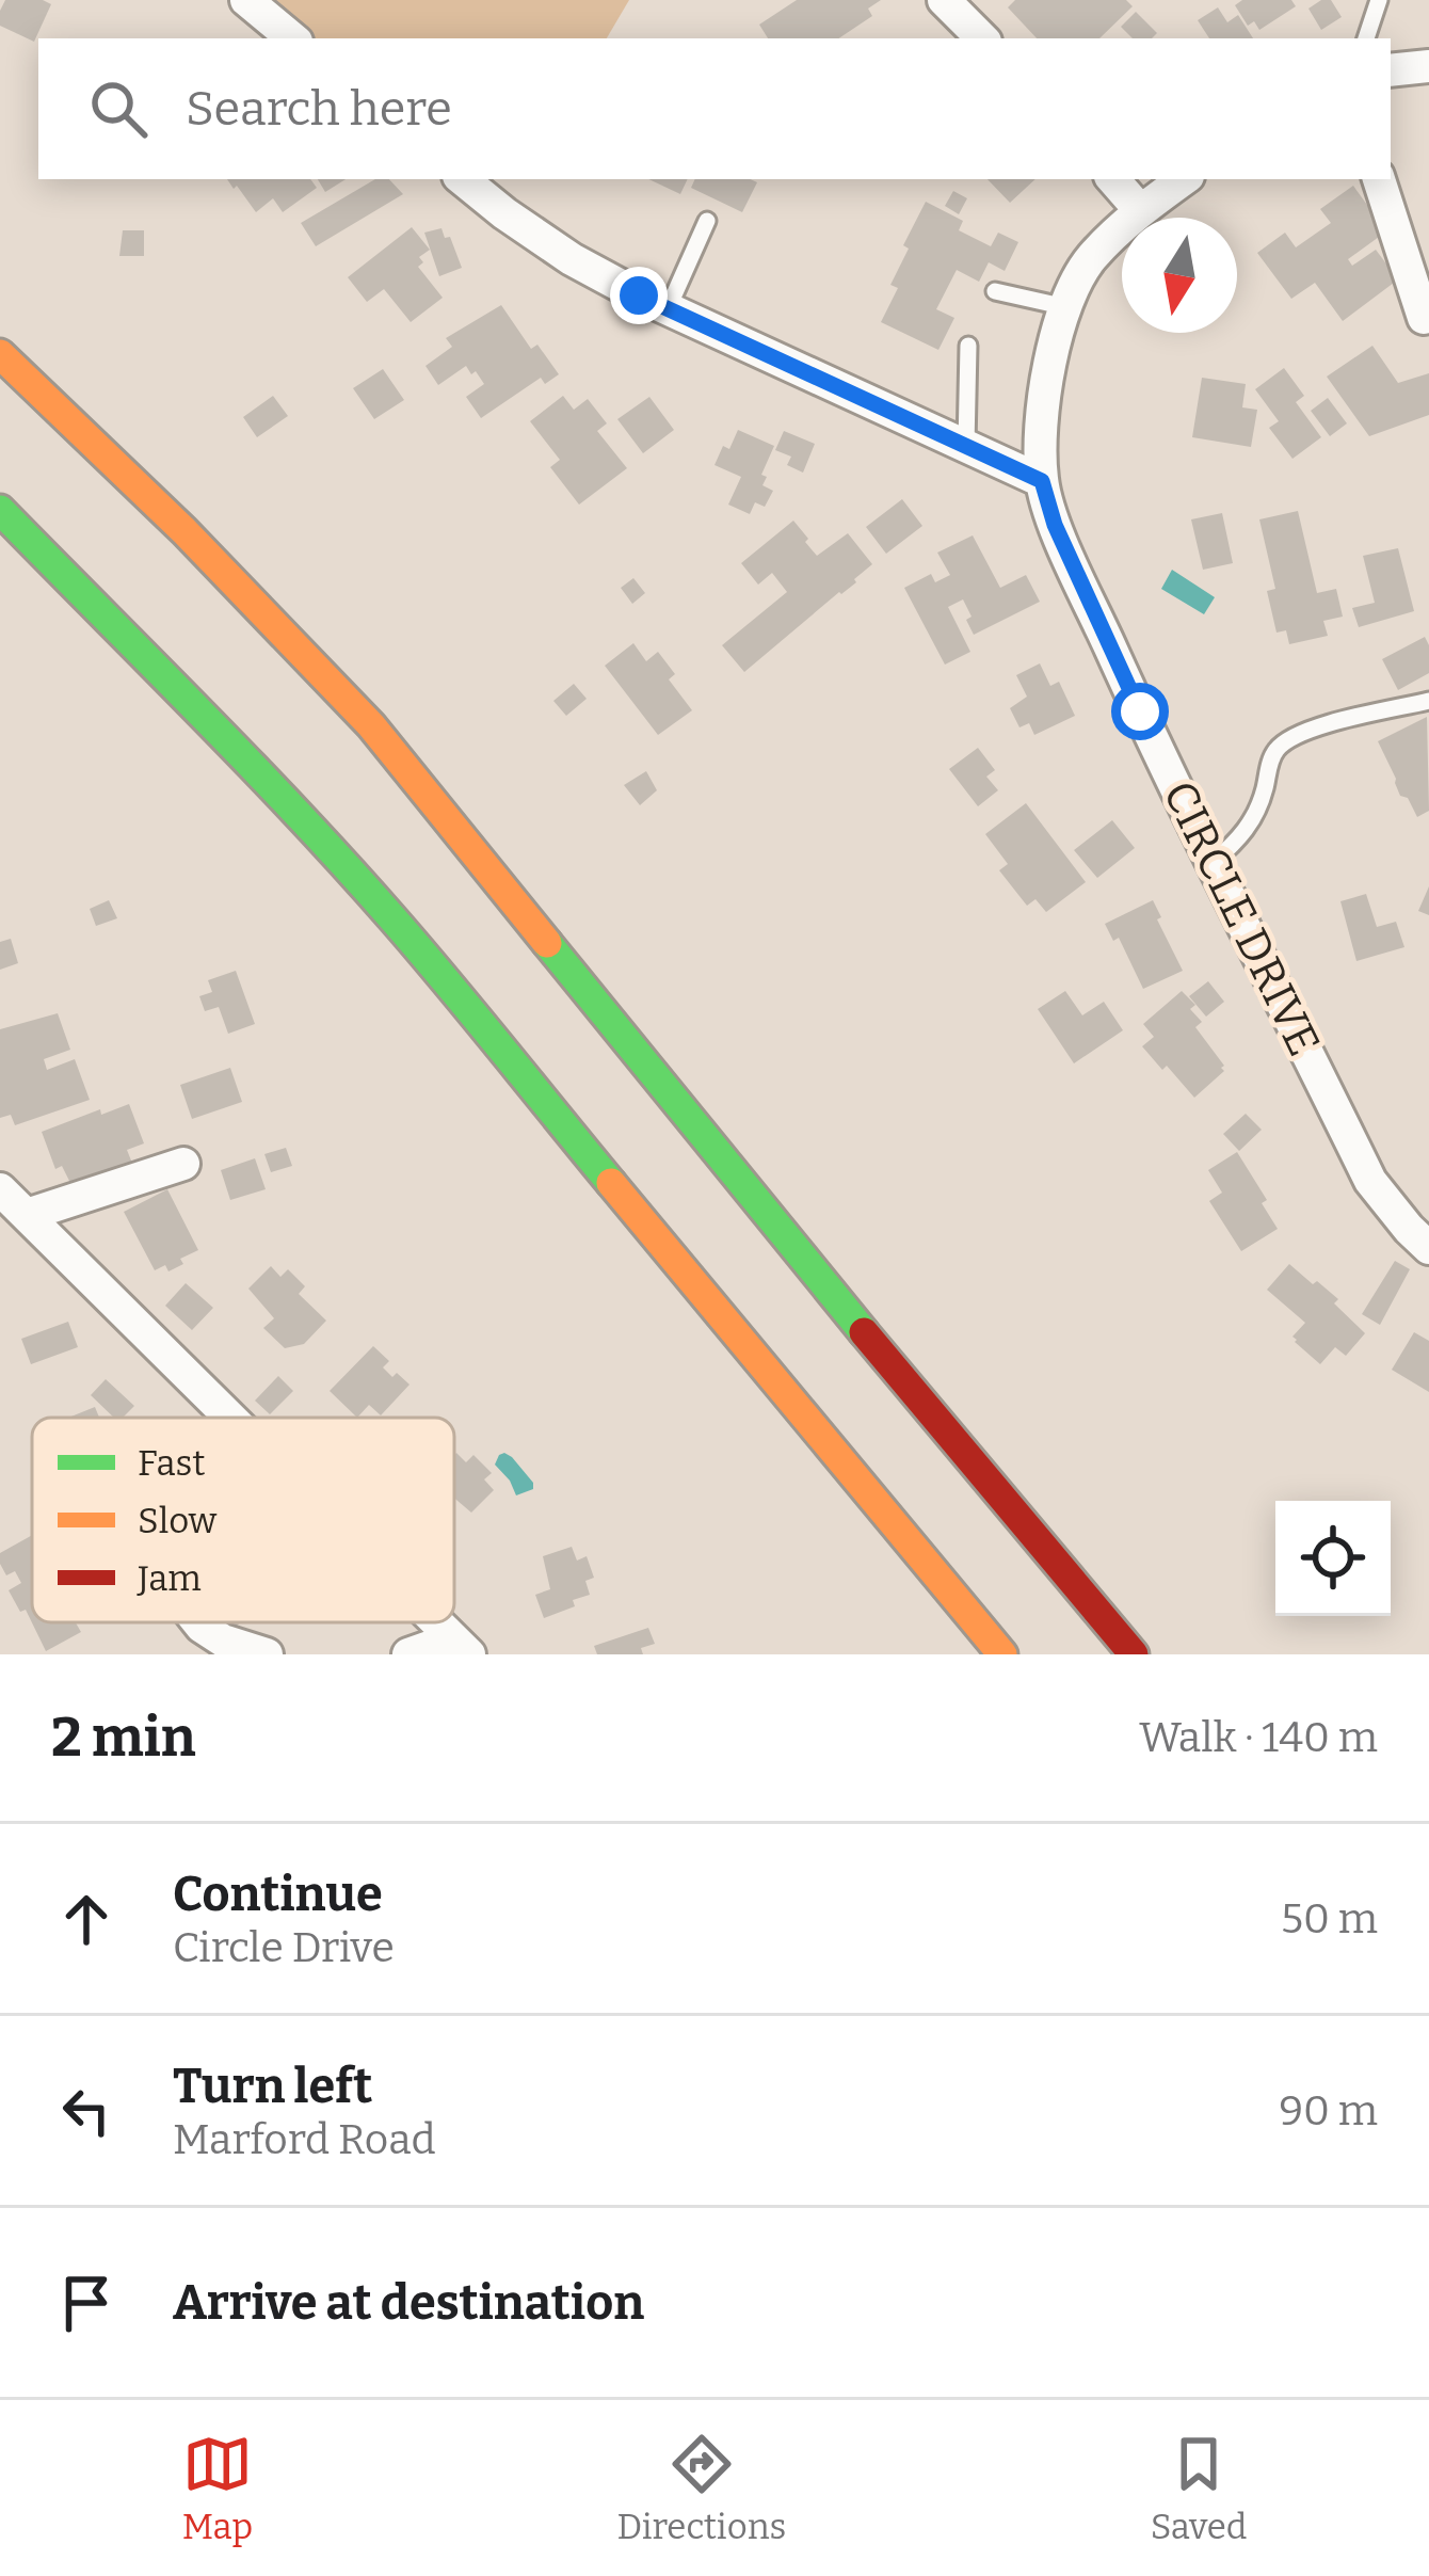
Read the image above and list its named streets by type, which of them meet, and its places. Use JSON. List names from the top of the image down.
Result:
{
  "streets": {
    "street": ["CIRCLE DRIVE"]
  },
  "legend": ["Fast", "Slow", "Jam"],
  "north": "bottom",
  "page": {
    "search": "Search here",
    "heading": ["2 min", "Walk · 140 m"],
    "list": [
      ["Continue", "Circle Drive", "50 m"],
      ["Turn left", "Marford Road", "90 m"],
      "Arrive at destination"
    ],
    "nav": ["Map", "Directions", "Saved"]
  }
}
